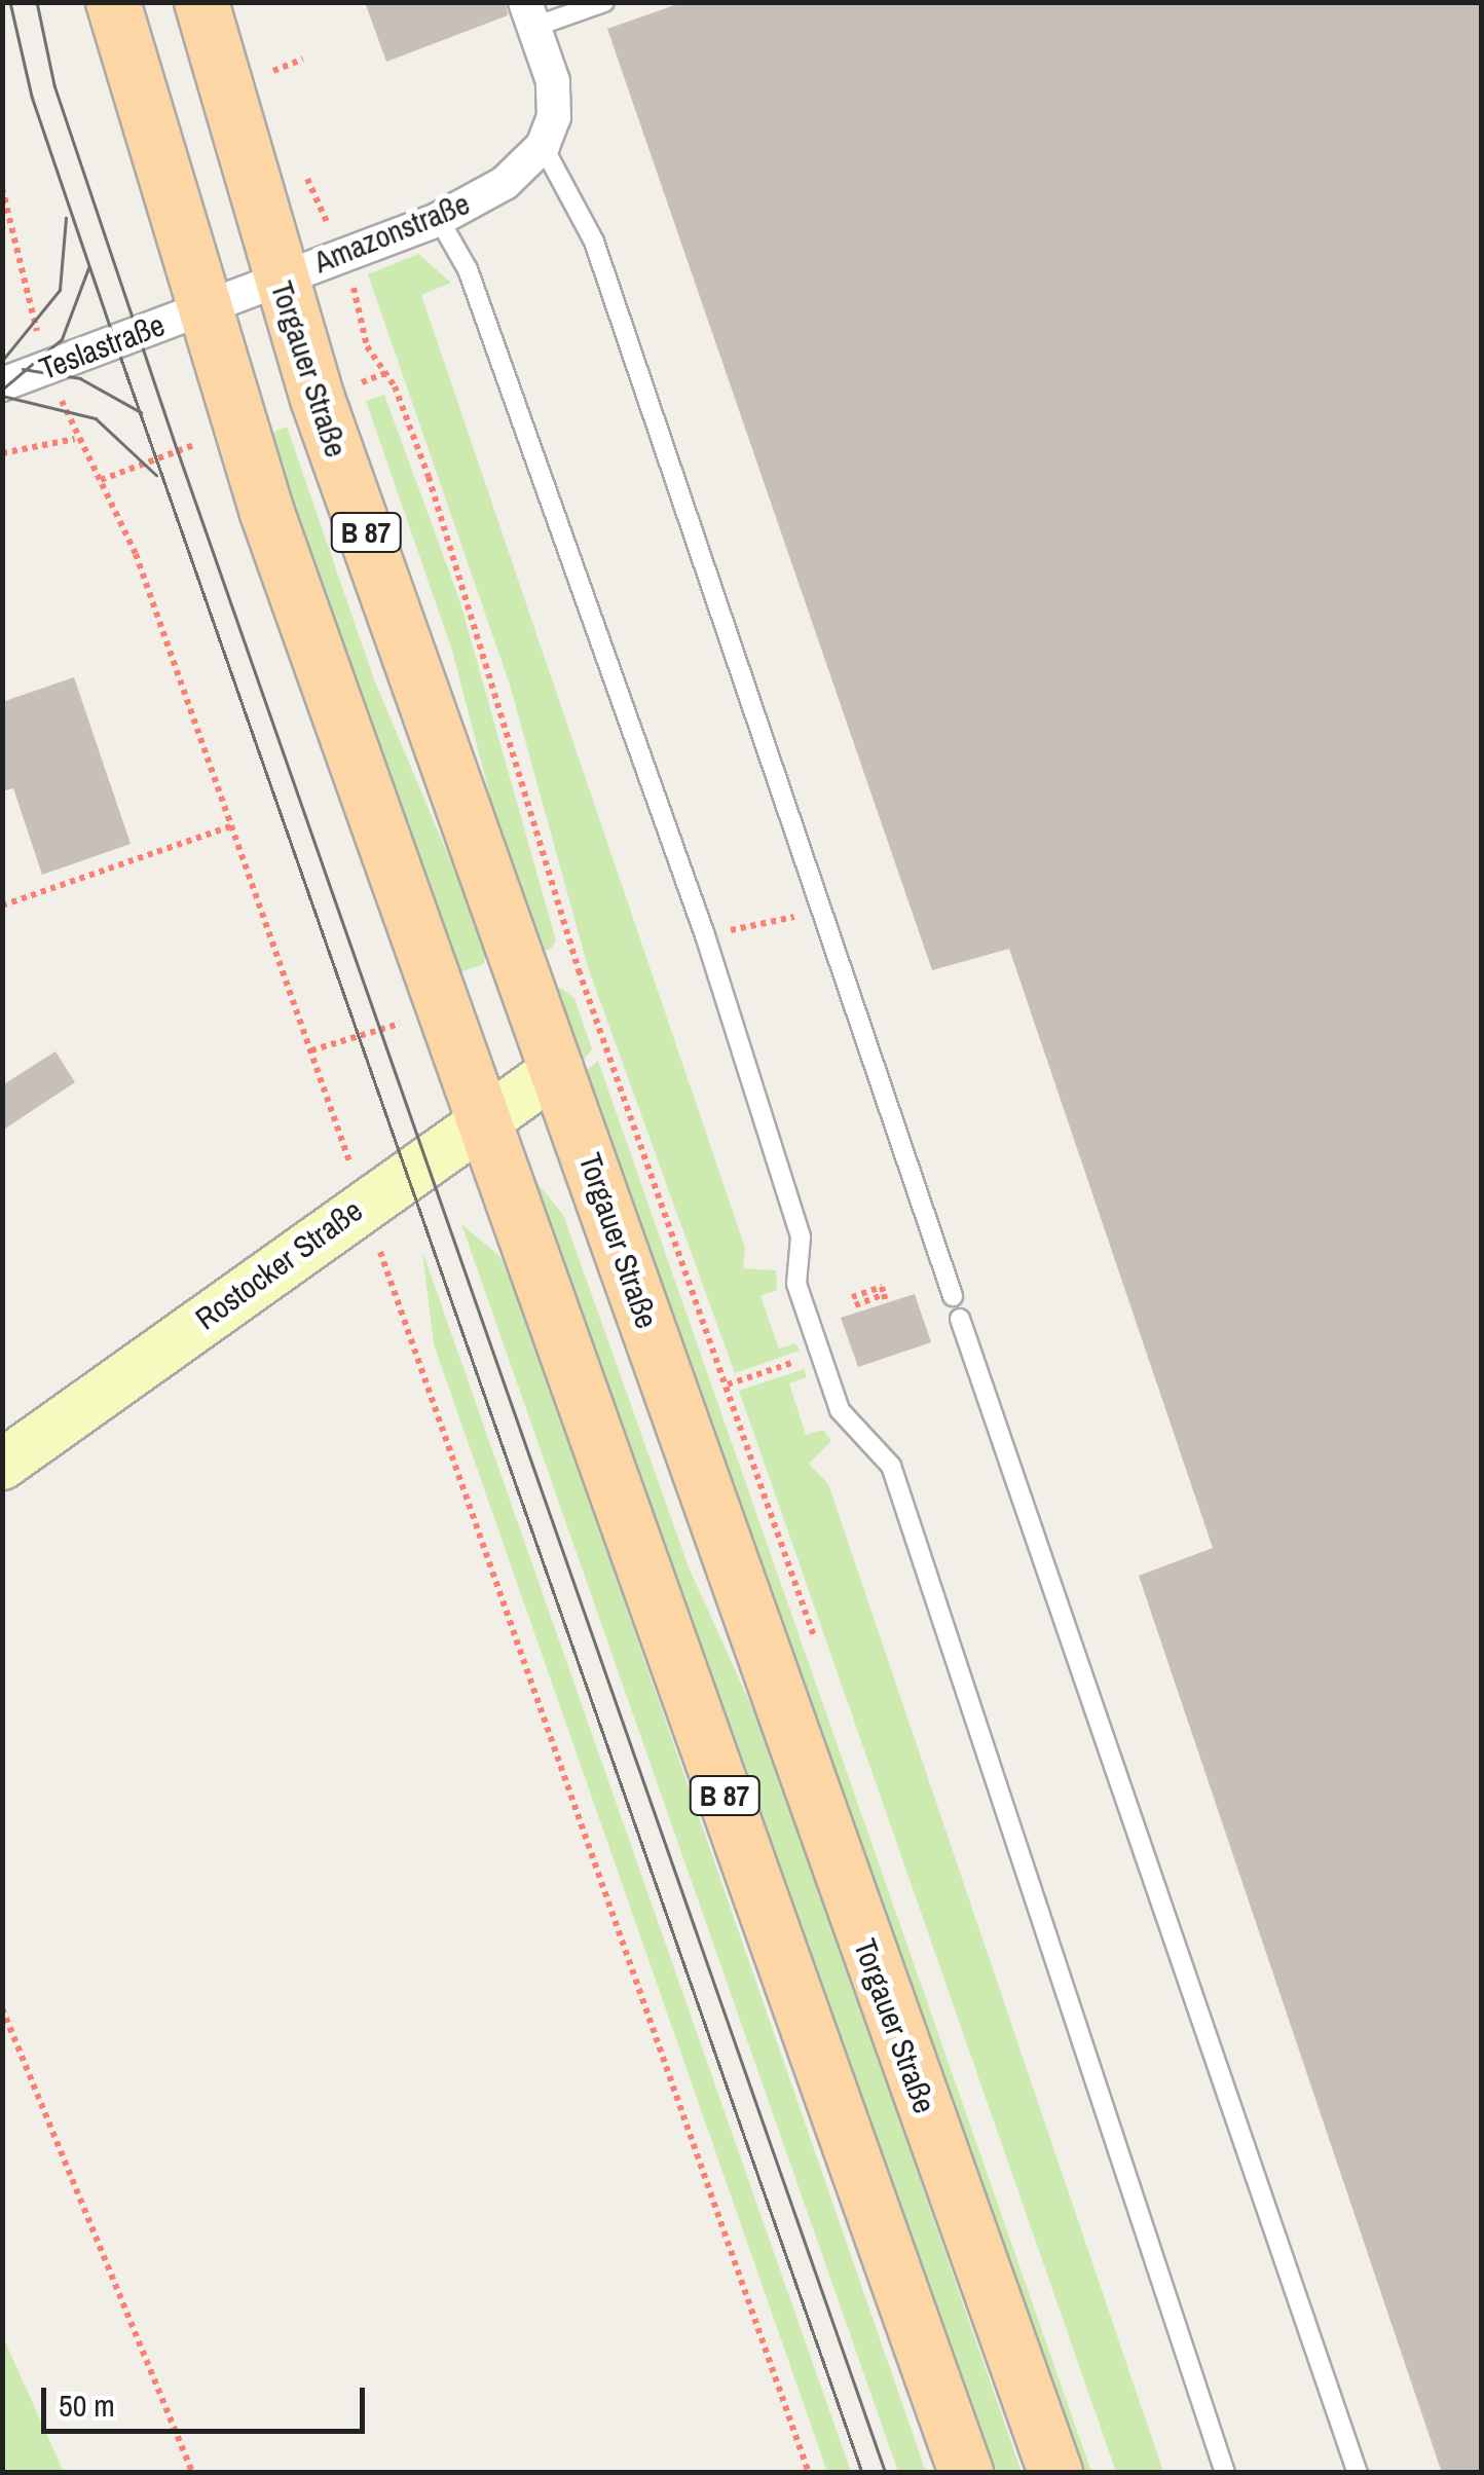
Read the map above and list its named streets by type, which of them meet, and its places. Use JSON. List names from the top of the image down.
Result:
{
  "streets": {
    "main road": ["Torgauer Straße", "B 87", "Rostocker Straße"],
    "street": ["Amazonstraße", "Teslastraße"]
  },
  "crossings": [
    ["Amazonstraße", "Teslastraße"],
    ["Amazonstraße", "Torgauer Straße"],
    ["Amazonstraße", "B 87"],
    ["Teslastraße", "B 87"],
    ["Torgauer Straße", "Rostocker Straße"],
    ["B 87", "Rostocker Straße"]
  ],
  "scale_bar": "50 m"
}
